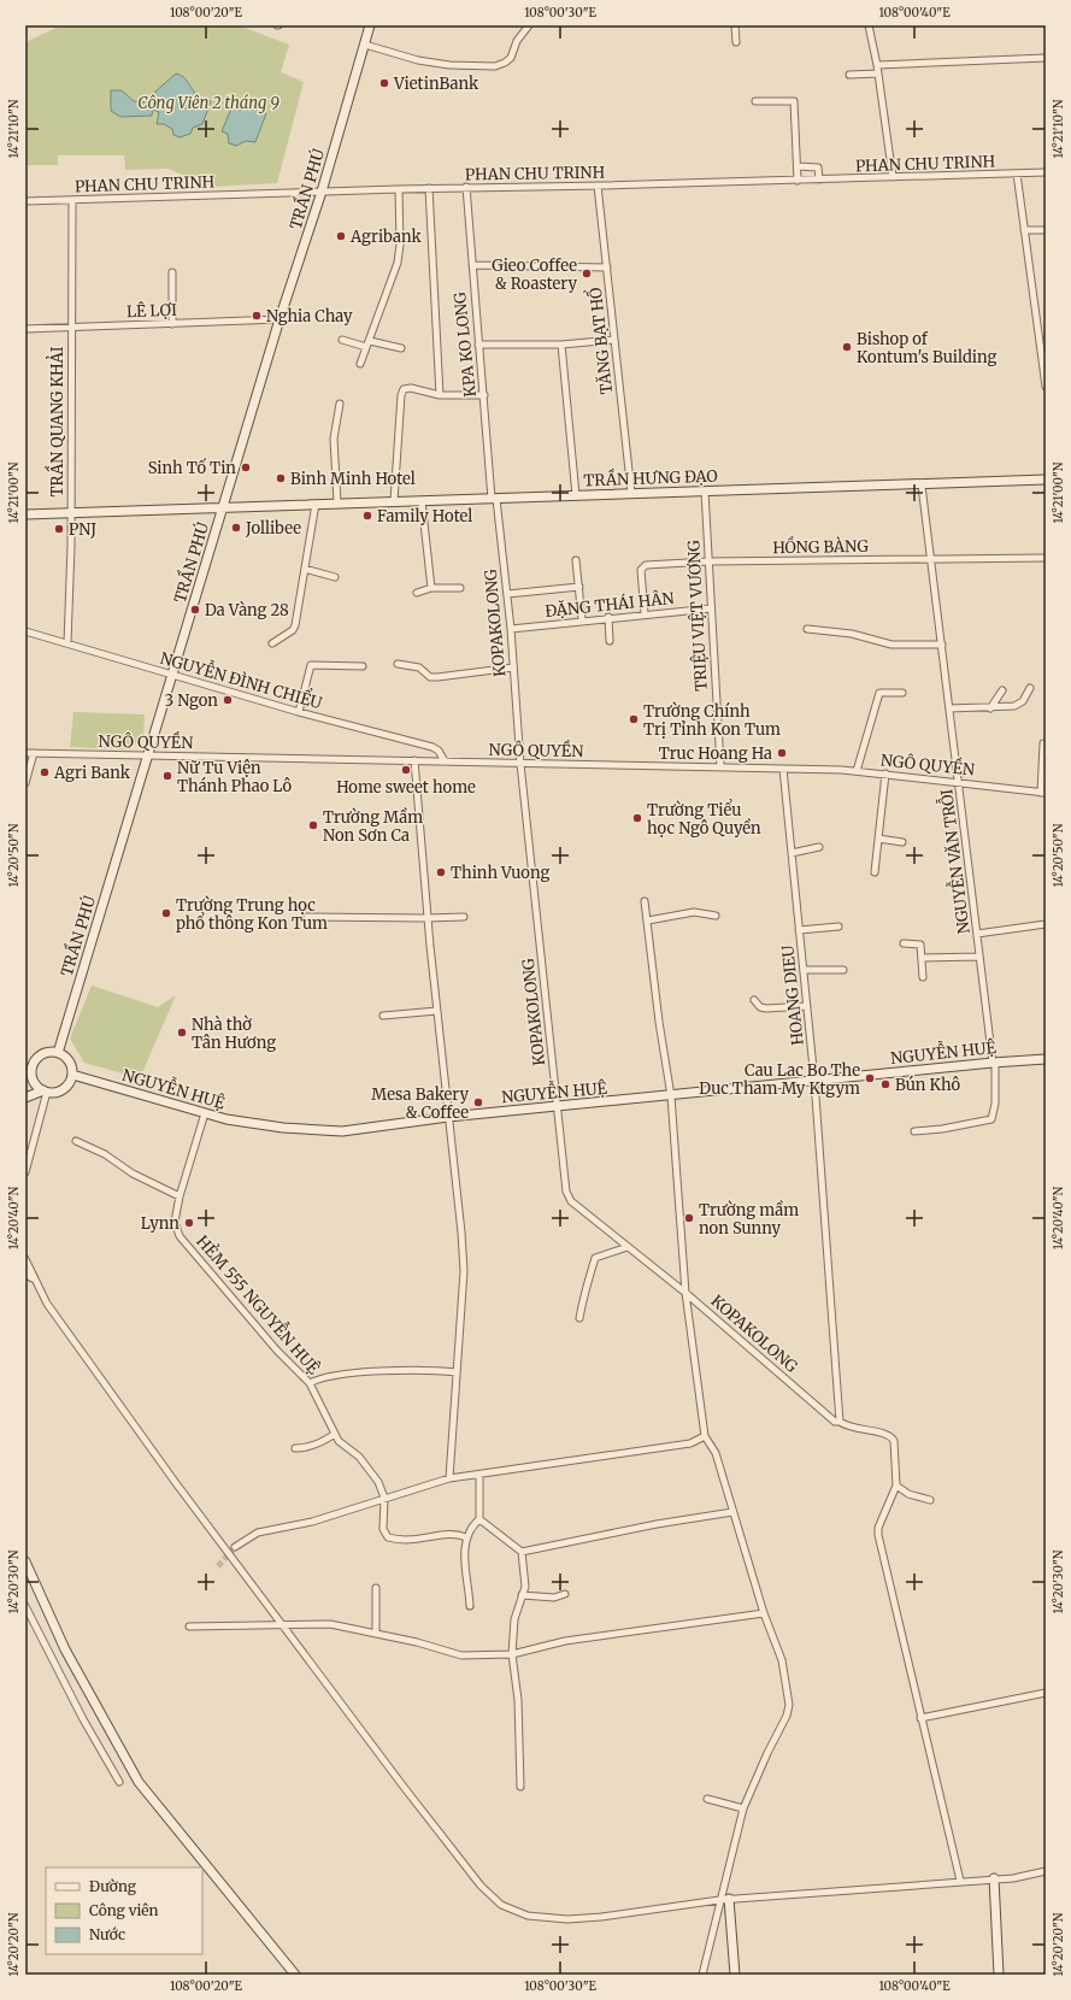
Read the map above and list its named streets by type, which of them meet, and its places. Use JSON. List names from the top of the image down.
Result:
{
  "streets": {
    "street": [
      "PHAN CHU TRINH",
      "TRẦN PHÚ",
      "LÊ LỢI",
      "TĂNG BẠT HỔ",
      "KPA KO LONG",
      "TRẦN QUANG KHẢI",
      "TRẦN HƯNG ĐẠO",
      "HỒNG BÀNG",
      "ĐẶNG THÁI HÂN",
      "TRIỆU VIỆT VƯƠNG",
      "KOPAKOLONG",
      "NGUYỄN ĐÌNH CHIỂU",
      "NGÔ QUYỀN",
      "NGUYỄN VĂN TRỖI",
      "HOANG DIEU",
      "NGUYỄN HUỆ",
      "HẺM 555 NGUYỄN HUỆ"
    ]
  },
  "crossings": [
    ["PHAN CHU TRINH", "TRẦN PHÚ"],
    ["PHAN CHU TRINH", "TĂNG BẠT HỔ"],
    ["PHAN CHU TRINH", "KPA KO LONG"],
    ["PHAN CHU TRINH", "TRẦN QUANG KHẢI"],
    ["TRẦN PHÚ", "LÊ LỢI"],
    ["TRẦN PHÚ", "TRẦN HƯNG ĐẠO"],
    ["TRẦN PHÚ", "NGUYỄN ĐÌNH CHIỂU"],
    ["TRẦN PHÚ", "NGÔ QUYỀN"],
    ["TRẦN PHÚ", "NGUYỄN HUỆ"],
    ["LÊ LỢI", "TRẦN QUANG KHẢI"],
    ["TĂNG BẠT HỔ", "TRẦN HƯNG ĐẠO"],
    ["KPA KO LONG", "TRẦN HƯNG ĐẠO"],
    ["KPA KO LONG", "KOPAKOLONG"],
    ["TRẦN QUANG KHẢI", "TRẦN HƯNG ĐẠO"],
    ["TRẦN QUANG KHẢI", "NGUYỄN ĐÌNH CHIỂU"],
    ["TRẦN HƯNG ĐẠO", "TRIỆU VIỆT VƯƠNG"],
    ["TRẦN HƯNG ĐẠO", "KOPAKOLONG"],
    ["TRẦN HƯNG ĐẠO", "NGUYỄN VĂN TRỖI"],
    ["HỒNG BÀNG", "ĐẶNG THÁI HÂN"],
    ["HỒNG BÀNG", "TRIỆU VIỆT VƯƠNG"],
    ["HỒNG BÀNG", "NGUYỄN VĂN TRỖI"],
    ["ĐẶNG THÁI HÂN", "TRIỆU VIỆT VƯƠNG"],
    ["ĐẶNG THÁI HÂN", "KOPAKOLONG"],
    ["TRIỆU VIỆT VƯƠNG", "NGÔ QUYỀN"],
    ["KOPAKOLONG", "NGÔ QUYỀN"],
    ["KOPAKOLONG", "HOANG DIEU"],
    ["KOPAKOLONG", "NGUYỄN HUỆ"],
    ["NGUYỄN ĐÌNH CHIỂU", "NGÔ QUYỀN"],
    ["NGÔ QUYỀN", "NGUYỄN VĂN TRỖI"],
    ["NGÔ QUYỀN", "HOANG DIEU"],
    ["NGUYỄN VĂN TRỖI", "NGUYỄN HUỆ"],
    ["HOANG DIEU", "NGUYỄN HUỆ"],
    ["NGUYỄN HUỆ", "HẺM 555 NGUYỄN HUỆ"]
  ],
  "parks": ["Công Viên 2 tháng 9"],
  "places": [
    "VietinBank",
    "Agribank",
    "Gieo Coffee & Roastery",
    "Nghia Chay",
    "Bishop of Kontum's Building",
    "Sinh Tố Tin",
    "Binh Minh Hotel",
    "Family Hotel",
    "Jollibee",
    "PNJ",
    "Da Vàng 28",
    "3 Ngon",
    "Trường Chính Trị Tỉnh Kon Tum",
    "Truc Hoang Ha",
    "Home sweet home",
    "Agri Bank",
    "Nữ Tu Viện Thánh Phao Lô",
    "Trường Tiểu học Ngô Quyền",
    "Trường Mầm Non Sơn Ca",
    "Thinh Vuong",
    "Trường Trung học phổ thông Kon Tum",
    "Nhà thờ Tân Hương",
    "Cau Lac Bo The Duc Tham My Ktgym",
    "Bún Khô",
    "Mesa Bakery & Coffee",
    "Trường mầm non Sunny",
    "Lynn"
  ],
  "legend": ["Đường", "Công viên", "Nước"],
  "coordinates": [
    "108°00'20\"E",
    "108°00'30\"E",
    "108°00'40\"E",
    "14°21'10\"N",
    "14°21'00\"N",
    "14°20'50\"N",
    "14°20'40\"N",
    "14°20'30\"N",
    "14°20'20\"N"
  ]
}
